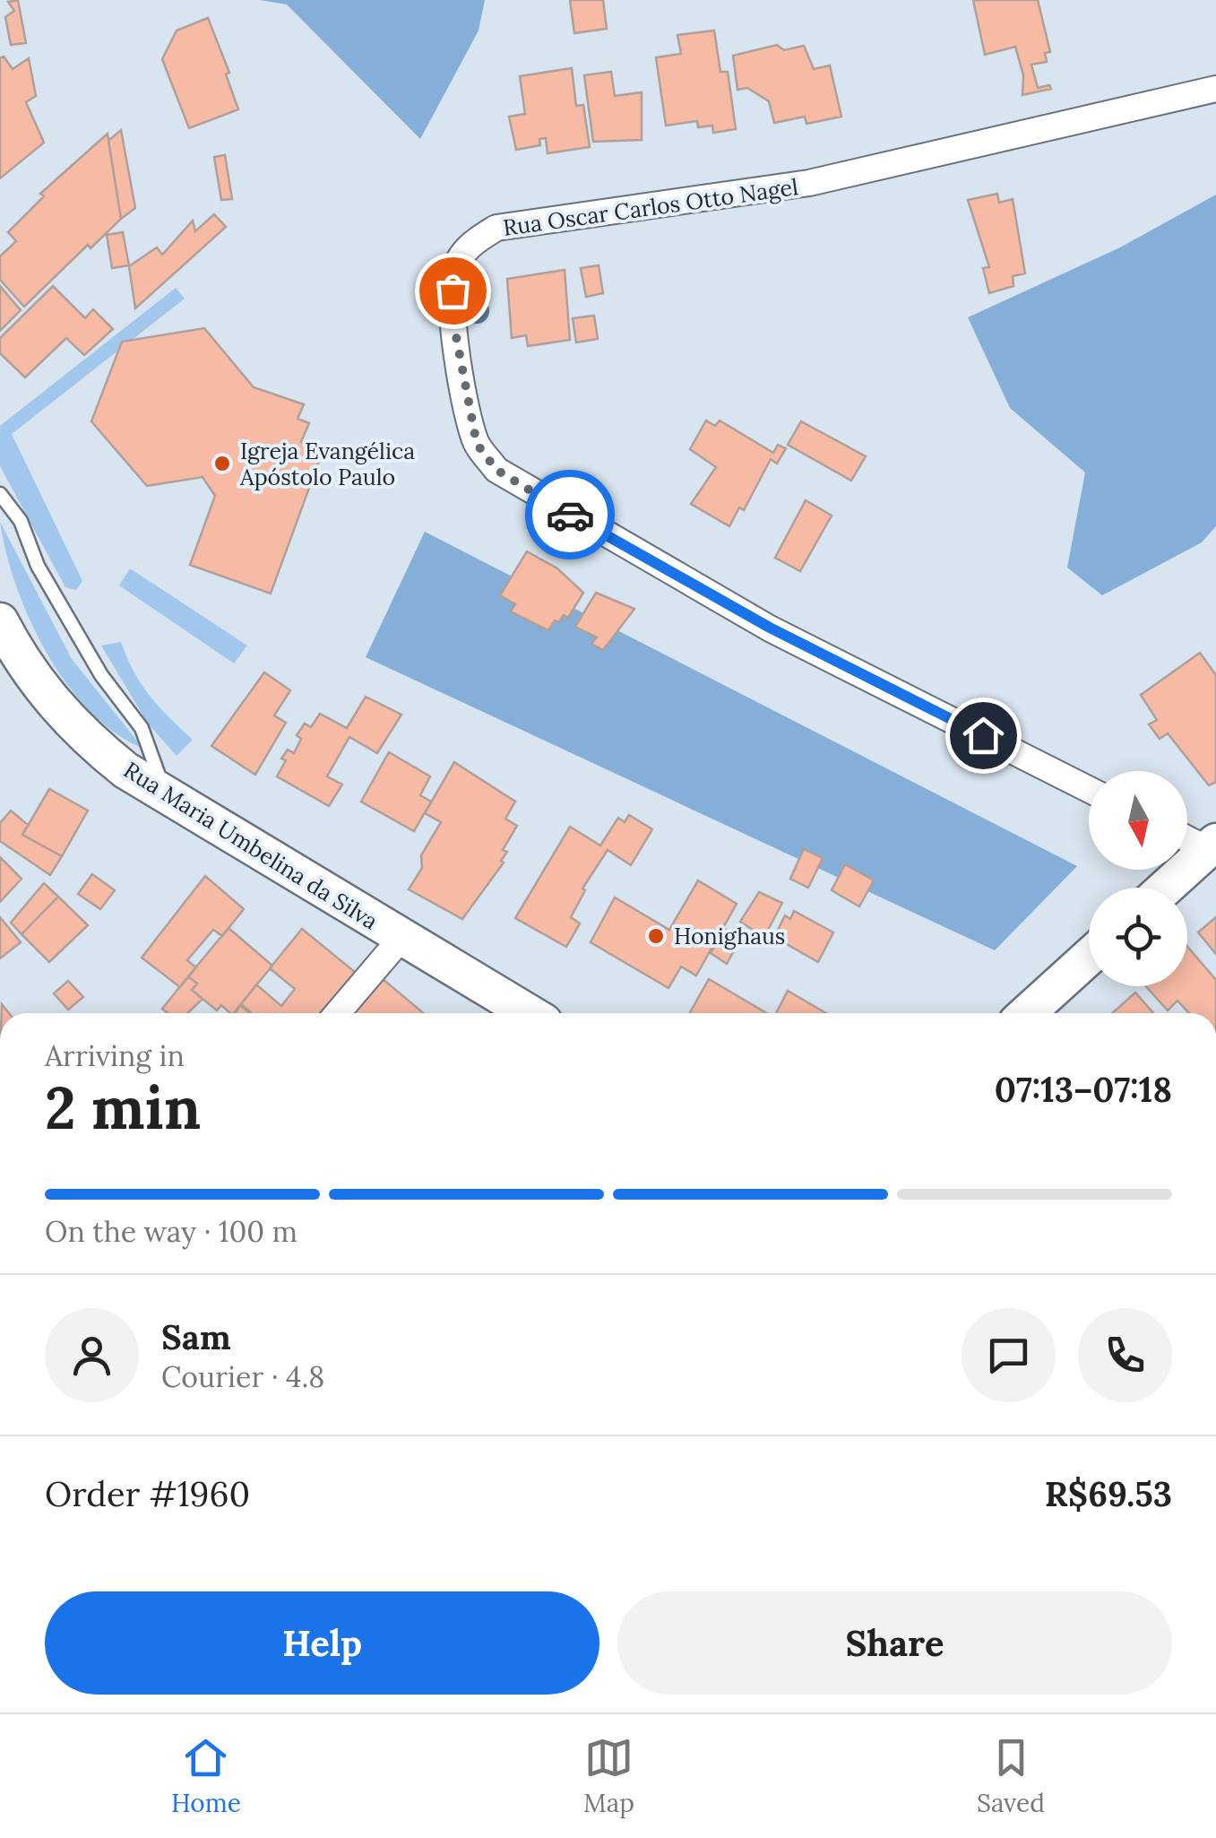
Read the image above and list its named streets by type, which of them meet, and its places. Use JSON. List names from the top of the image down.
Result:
{
  "streets": {
    "main road": ["Rua Maria Umbelina da Silva"],
    "street": ["Rua Oscar Carlos Otto Nagel"]
  },
  "places": ["Igreja Evangélica Apóstolo Paulo", "Honighaus"],
  "north": "bottom",
  "page": {
    "heading": ["2 min", "Arriving in", "07:13–07:18"],
    "panel": [
      "Sam",
      "Courier · 4.8",
      "Order #1960",
      "R$69.53"
    ],
    "bar": "On the way · 100 m",
    "buttons": ["Help", "Share"],
    "tabs": ["Home", "Map", "Saved"]
  }
}
